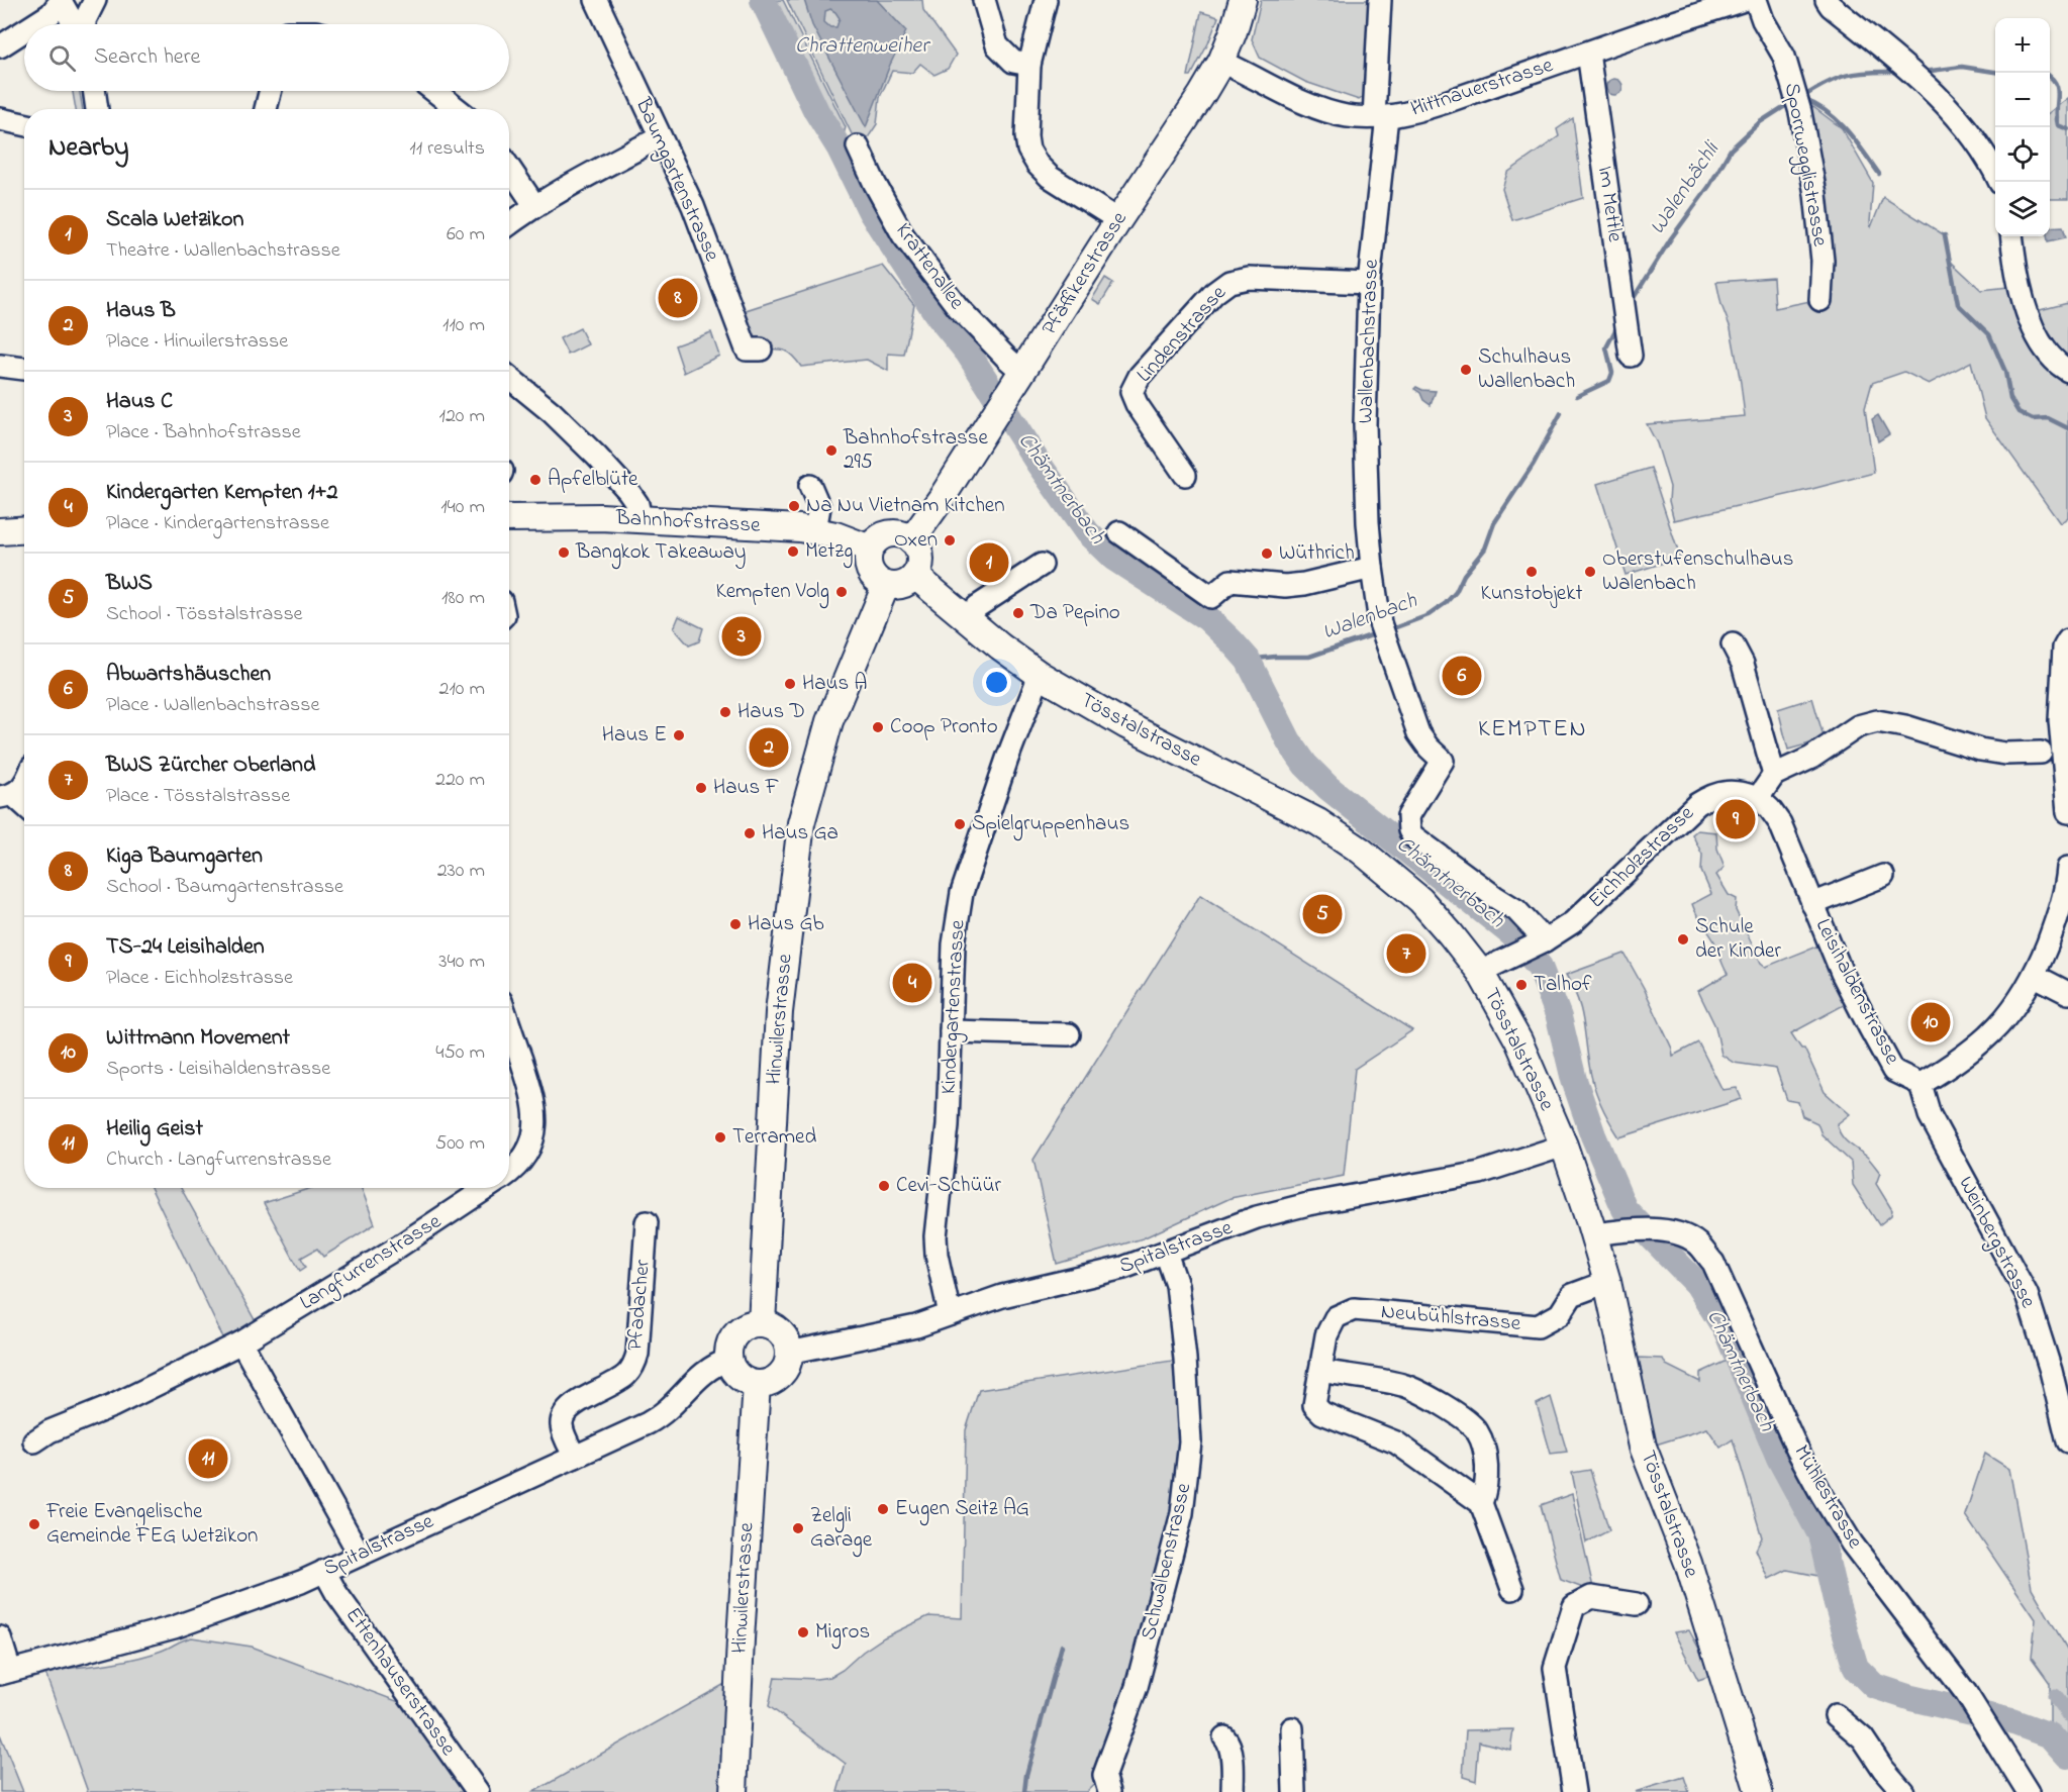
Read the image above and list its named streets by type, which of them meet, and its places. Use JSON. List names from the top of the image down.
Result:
{
  "streets": {
    "main road": [
      "Pfäffikerstrasse",
      "Bahnhofstrasse",
      "Tösstalstrasse",
      "Hinwilerstrasse"
    ],
    "street": [
      "Hittnauerstrasse",
      "Sporrwegglistrasse",
      "Baumgartenstrasse",
      "Im Mettle",
      "Krattenallee",
      "Lindenstrasse",
      "Wallenbachstrasse",
      "Eichholzstrasse",
      "Leisihaldenstrasse",
      "Kindergartenstrasse",
      "Weinbergstrasse",
      "Spitalstrasse",
      "Langfurrenstrasse",
      "Pfadacher",
      "Neubühlstrasse",
      "Mühlestrasse",
      "Schwalbenstrasse",
      "Ettenhauserstrasse"
    ]
  },
  "crossings": [
    ["Hittnauerstrasse", "Im Mettle"],
    ["Hittnauerstrasse", "Pfäffikerstrasse"],
    ["Hittnauerstrasse", "Wallenbachstrasse"],
    ["Krattenallee", "Pfäffikerstrasse"],
    ["Pfäffikerstrasse", "Bahnhofstrasse"],
    ["Pfäffikerstrasse", "Tösstalstrasse"],
    ["Pfäffikerstrasse", "Hinwilerstrasse"],
    ["Lindenstrasse", "Wallenbachstrasse"],
    ["Wallenbachstrasse", "Eichholzstrasse"],
    ["Bahnhofstrasse", "Tösstalstrasse"],
    ["Bahnhofstrasse", "Hinwilerstrasse"],
    ["Tösstalstrasse", "Eichholzstrasse"],
    ["Tösstalstrasse", "Kindergartenstrasse"],
    ["Tösstalstrasse", "Hinwilerstrasse"],
    ["Tösstalstrasse", "Spitalstrasse"],
    ["Tösstalstrasse", "Neubühlstrasse"],
    ["Tösstalstrasse", "Mühlestrasse"],
    ["Eichholzstrasse", "Leisihaldenstrasse"],
    ["Leisihaldenstrasse", "Weinbergstrasse"],
    ["Kindergartenstrasse", "Spitalstrasse"],
    ["Hinwilerstrasse", "Spitalstrasse"],
    ["Spitalstrasse", "Pfadacher"],
    ["Spitalstrasse", "Schwalbenstrasse"],
    ["Spitalstrasse", "Ettenhauserstrasse"]
  ],
  "districts": ["KEMPTEN"],
  "water": [
    "Chrattenweiher",
    "Walenbächli",
    "Chämtnerbach",
    "Walenbach"
  ],
  "places": [
    "Schulhaus Wallenbach",
    "Bahnhofstrasse 295",
    "Apfelblüte",
    "Na Nu Vietnam Kitchen",
    "Oxen",
    "Metzg",
    "Bangkok Takeaway",
    "Wüthrich",
    "Kunstobjekt",
    "Oberstufenschulhaus Walenbach",
    "Kempten Volg",
    "Da Pepino",
    "Haus A",
    "Haus D",
    "Coop Pronto",
    "Haus E",
    "Haus F",
    "Spielgruppenhaus",
    "Haus Ga",
    "Haus Gb",
    "Schule der Kinder",
    "Talhof",
    "Terramed",
    "Cevi-Schüür",
    "Eugen Seitz AG",
    "Freie Evangelische Gemeinde FEG Wetzikon",
    "Zelgli Garage",
    "Migros"
  ],
  "page": {
    "map_buttons": ["+", "−"],
    "search": "Search here",
    "heading": ["Nearby", "11 results"],
    "list": [
      {
        "mark": "1",
        "name": "Scala Wetzikon",
        "note": "Theatre · Wallenbachstrasse",
        "value": "60 m"
      },
      {
        "mark": "2",
        "name": "Haus B",
        "note": "Place · Hinwilerstrasse",
        "value": "110 m"
      },
      {
        "mark": "3",
        "name": "Haus C",
        "note": "Place · Bahnhofstrasse",
        "value": "120 m"
      },
      {
        "mark": "4",
        "name": "Kindergarten Kempten 1+2",
        "note": "Place · Kindergartenstrasse",
        "value": "140 m"
      },
      {
        "mark": "5",
        "name": "BWS",
        "note": "School · Tösstalstrasse",
        "value": "180 m"
      },
      {
        "mark": "6",
        "name": "Abwartshäuschen",
        "note": "Place · Wallenbachstrasse",
        "value": "210 m"
      },
      {
        "mark": "7",
        "name": "BWS Zürcher Oberland",
        "note": "Place · Tösstalstrasse",
        "value": "220 m"
      },
      {
        "mark": "8",
        "name": "Kiga Baumgarten",
        "note": "School · Baumgartenstrasse",
        "value": "230 m"
      },
      {
        "mark": "9",
        "name": "TS-24 Leisihalden",
        "note": "Place · Eichholzstrasse",
        "value": "340 m"
      },
      {
        "mark": "10",
        "name": "Wittmann Movement",
        "note": "Sports · Leisihaldenstrasse",
        "value": "450 m"
      },
      {
        "mark": "11",
        "name": "Heilig Geist",
        "note": "Church · Langfurrenstrasse",
        "value": "500 m"
      }
    ],
    "pins": [
      "8",
      "1",
      "3",
      "6",
      "2",
      "9",
      "5",
      "7",
      "4",
      "10",
      "11"
    ]
  }
}
